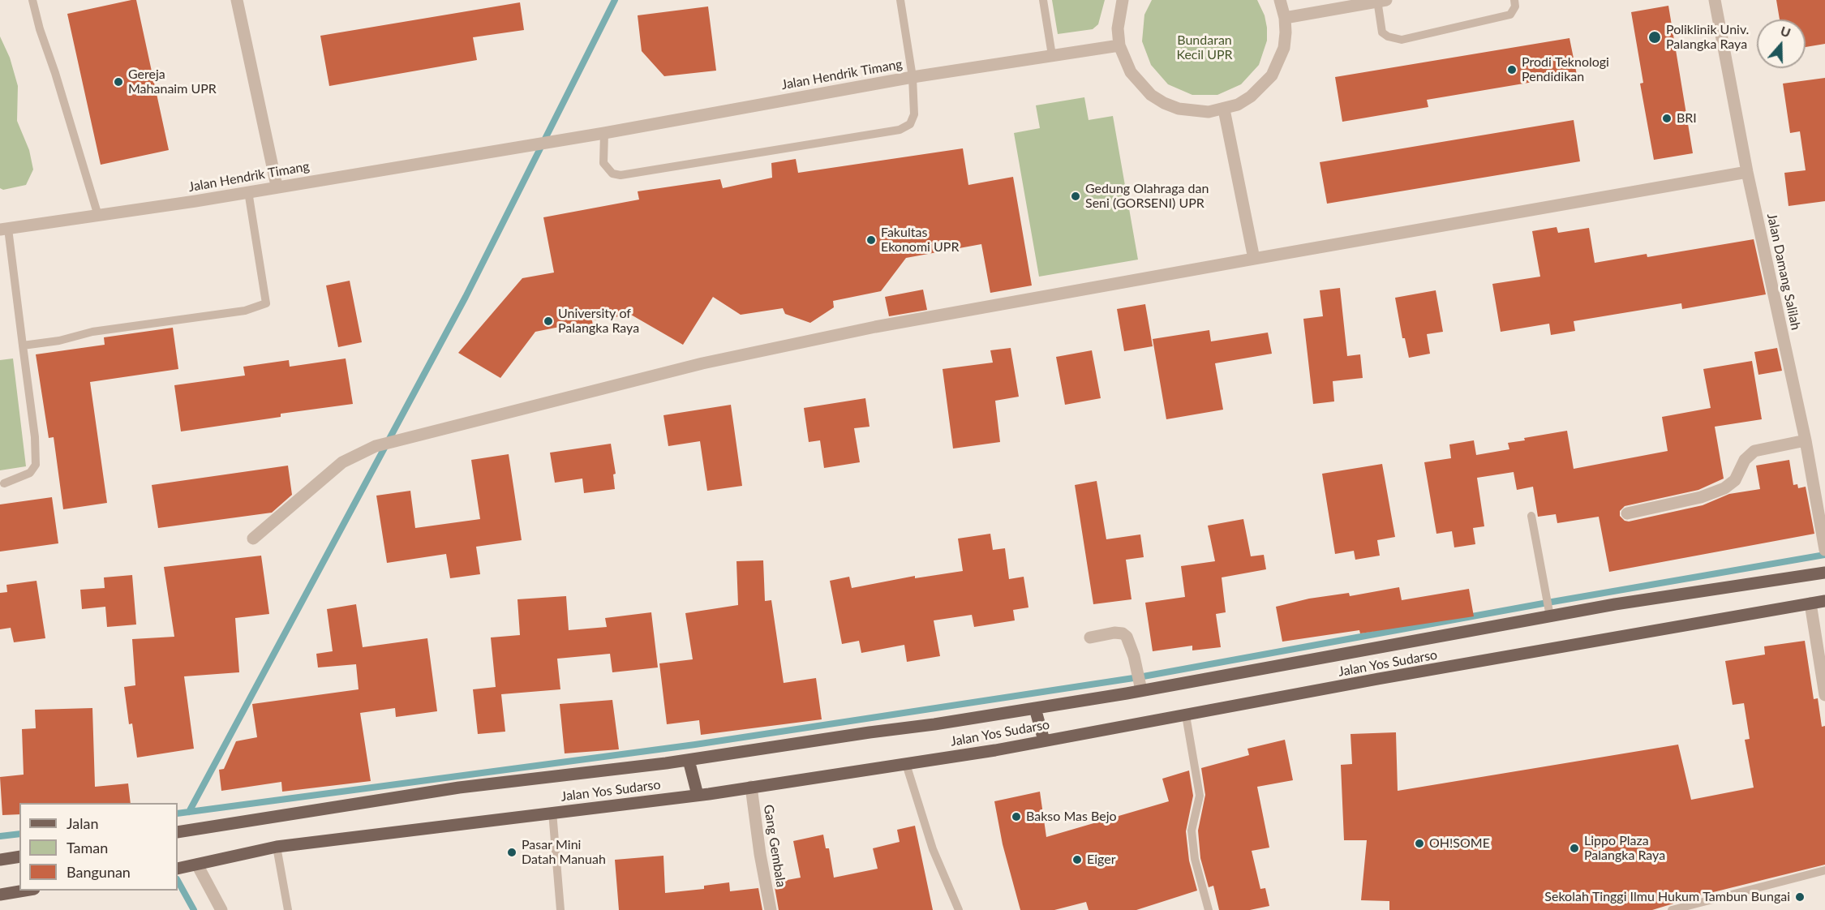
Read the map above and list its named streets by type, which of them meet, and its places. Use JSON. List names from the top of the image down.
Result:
{
  "streets": {
    "main road": ["Jalan Yos Sudarso"],
    "street": ["Jalan Hendrik Timang", "Jalan Damang Salilah", "Gang Gembala"]
  },
  "crossings": [
    ["Jalan Yos Sudarso", "Gang Gembala"]
  ],
  "parks": ["Bundaran Kecil UPR"],
  "places": [
    "Poliklinik Univ. Palangka Raya",
    "Prodi Teknologi Pendidikan",
    "Gereja Mahanaim UPR",
    "BRI",
    "Gedung Olahraga dan Seni (GORSENI) UPR",
    "Fakultas Ekonomi UPR",
    "University of Palangka Raya",
    "Bakso Mas Bejo",
    "OH!SOME",
    "Lippo Plaza Palangka Raya",
    "Pasar Mini Datah Manuah",
    "Eiger",
    "Sekolah Tinggi Ilmu Hukum Tambun Bungai"
  ],
  "legend": ["Jalan", "Taman", "Bangunan"],
  "north": "top"
}
